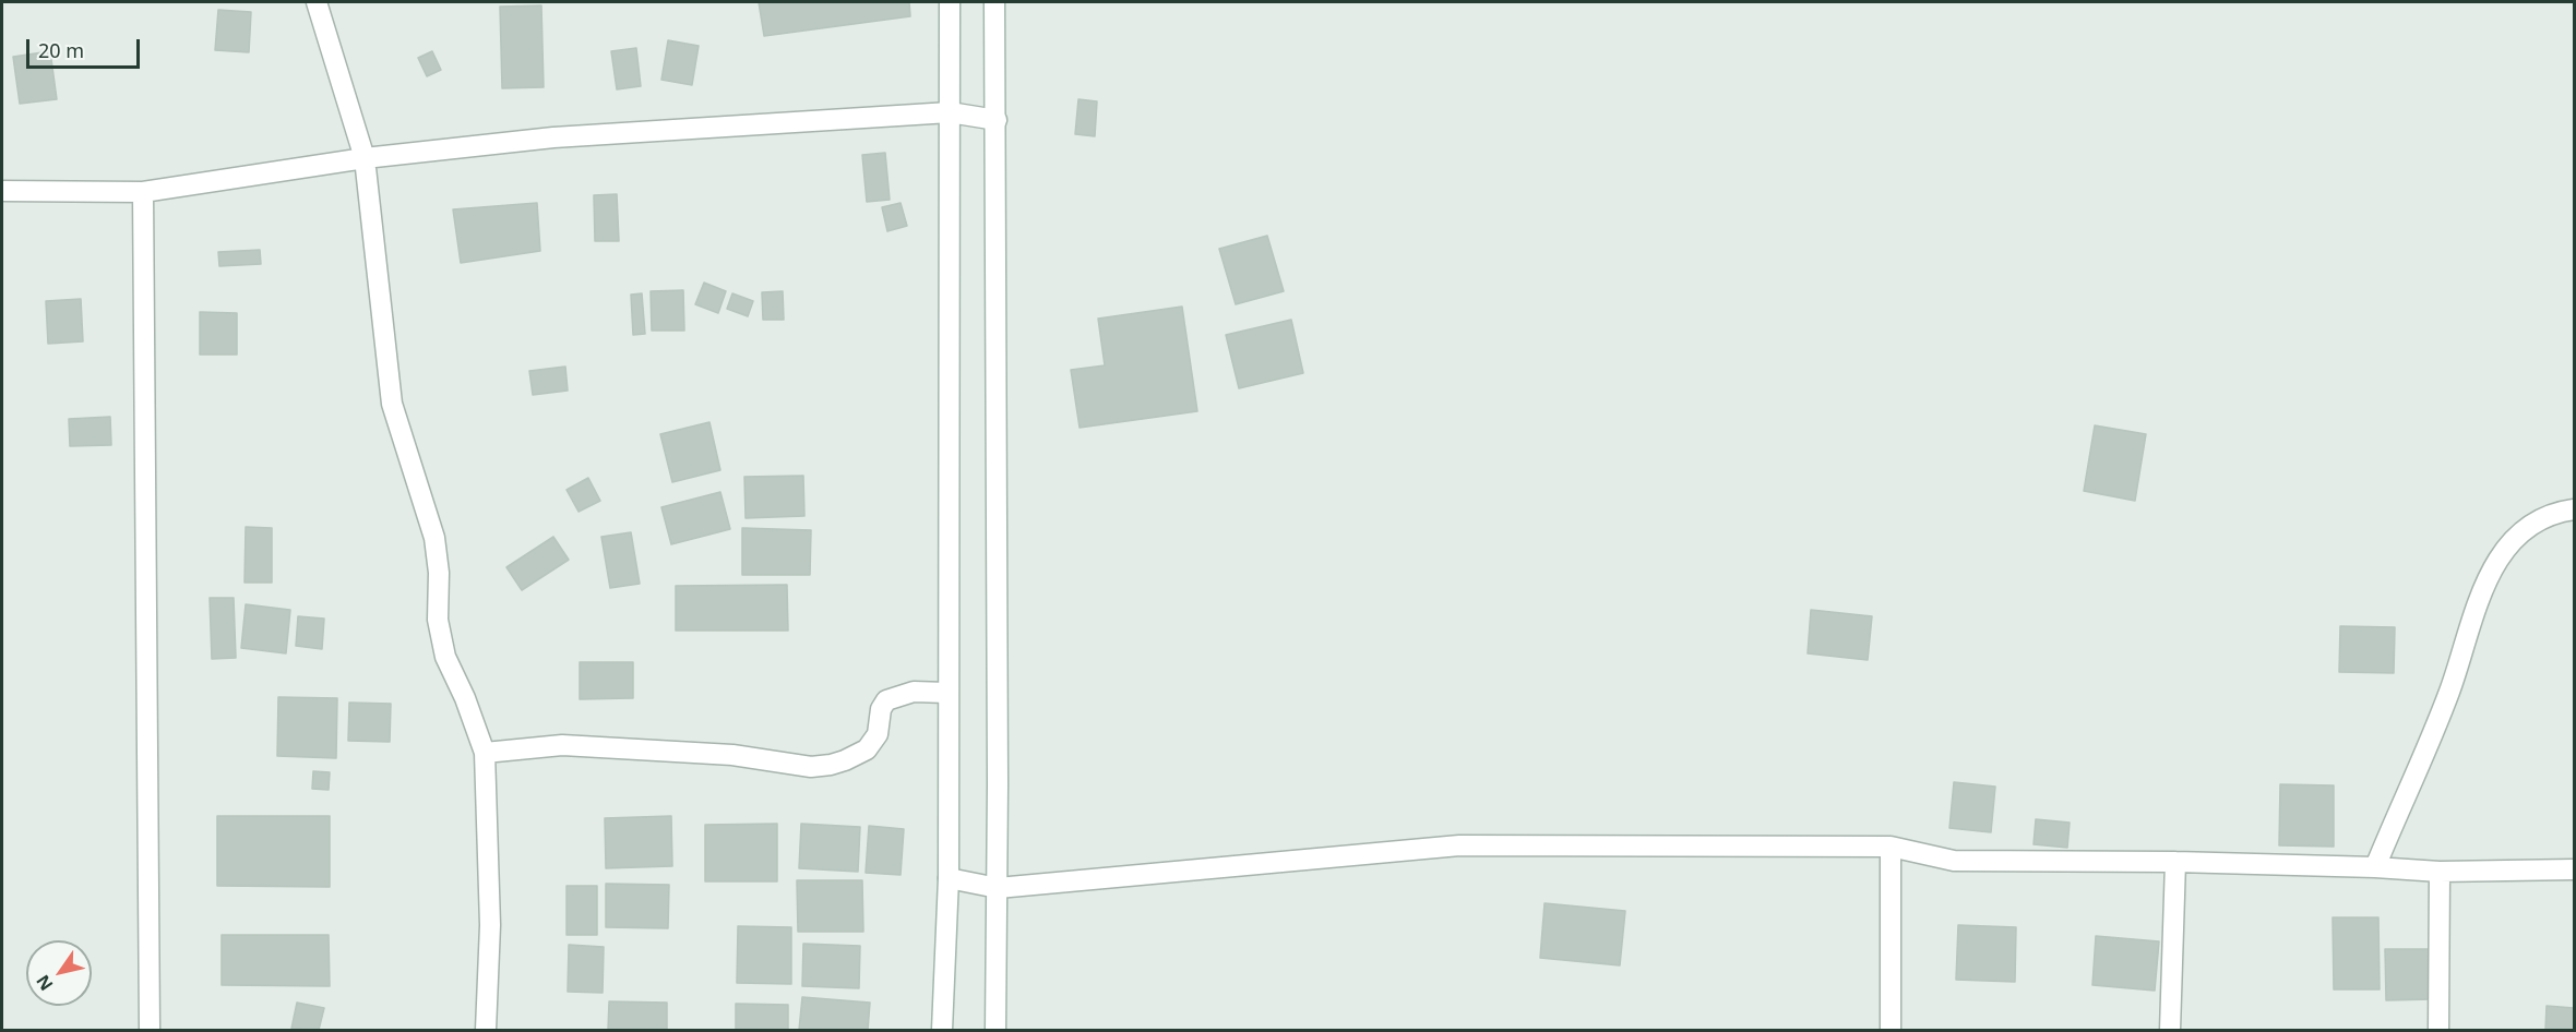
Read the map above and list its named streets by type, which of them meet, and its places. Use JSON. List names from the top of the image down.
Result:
{
  "scale_bar": "20 m",
  "north": "bottom left"
}
